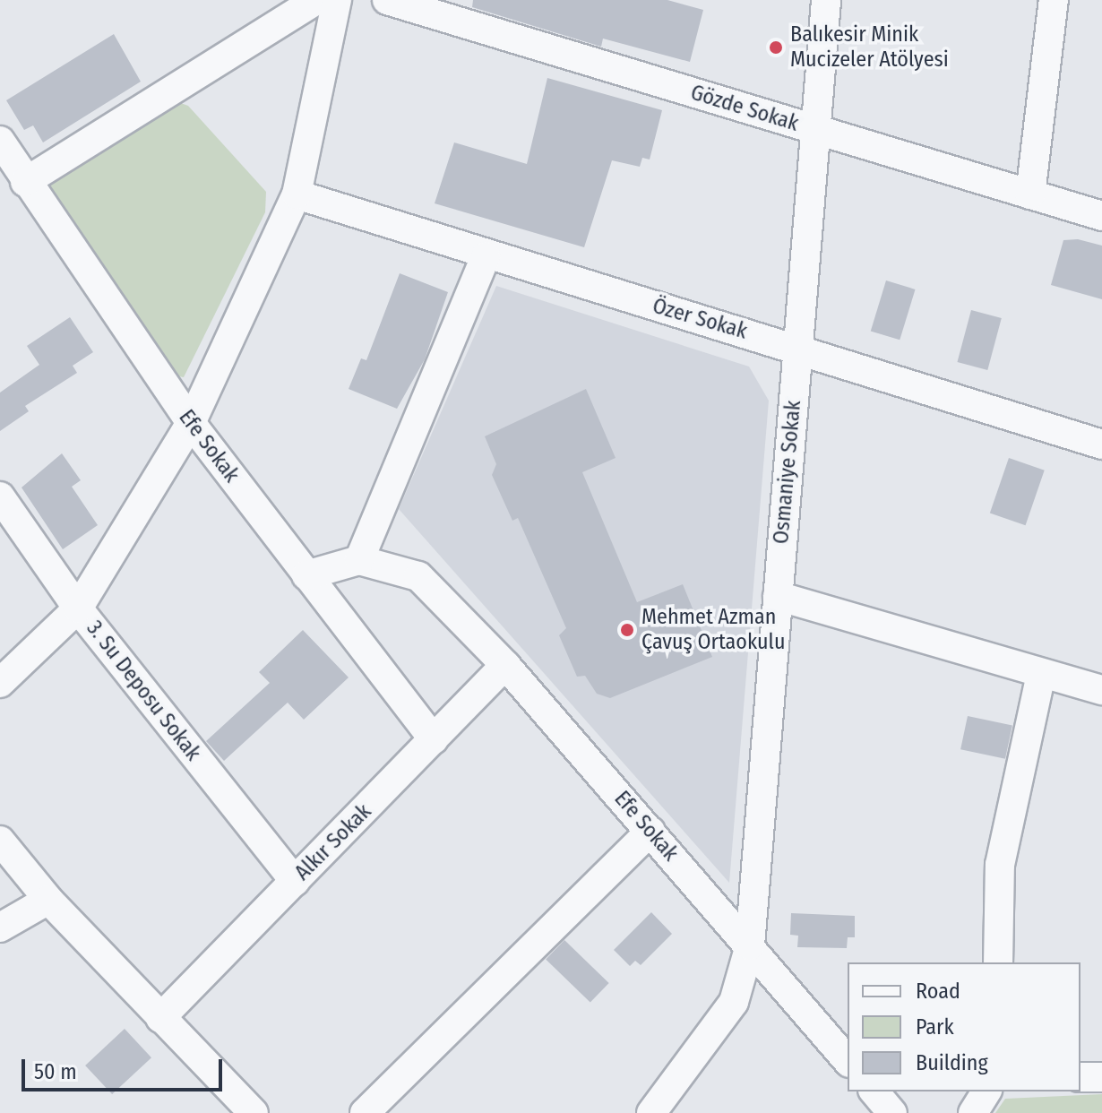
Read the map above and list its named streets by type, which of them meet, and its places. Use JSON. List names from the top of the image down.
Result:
{
  "streets": {
    "street": [
      "Gözde Sokak",
      "Özer Sokak",
      "Efe Sokak",
      "Osmaniye Sokak",
      "3. Su Deposu Sokak",
      "Alkır Sokak"
    ]
  },
  "crossings": [
    ["Gözde Sokak", "Osmaniye Sokak"],
    ["Özer Sokak", "Osmaniye Sokak"],
    ["Efe Sokak", "Osmaniye Sokak"],
    ["Efe Sokak", "Alkır Sokak"],
    ["3. Su Deposu Sokak", "Alkır Sokak"]
  ],
  "places": ["Balıkesir Minik Mucizeler Atölyesi", "Mehmet Azman Çavuş Ortaokulu"],
  "legend": ["Road", "Park", "Building"],
  "scale_bar": "50 m"
}
